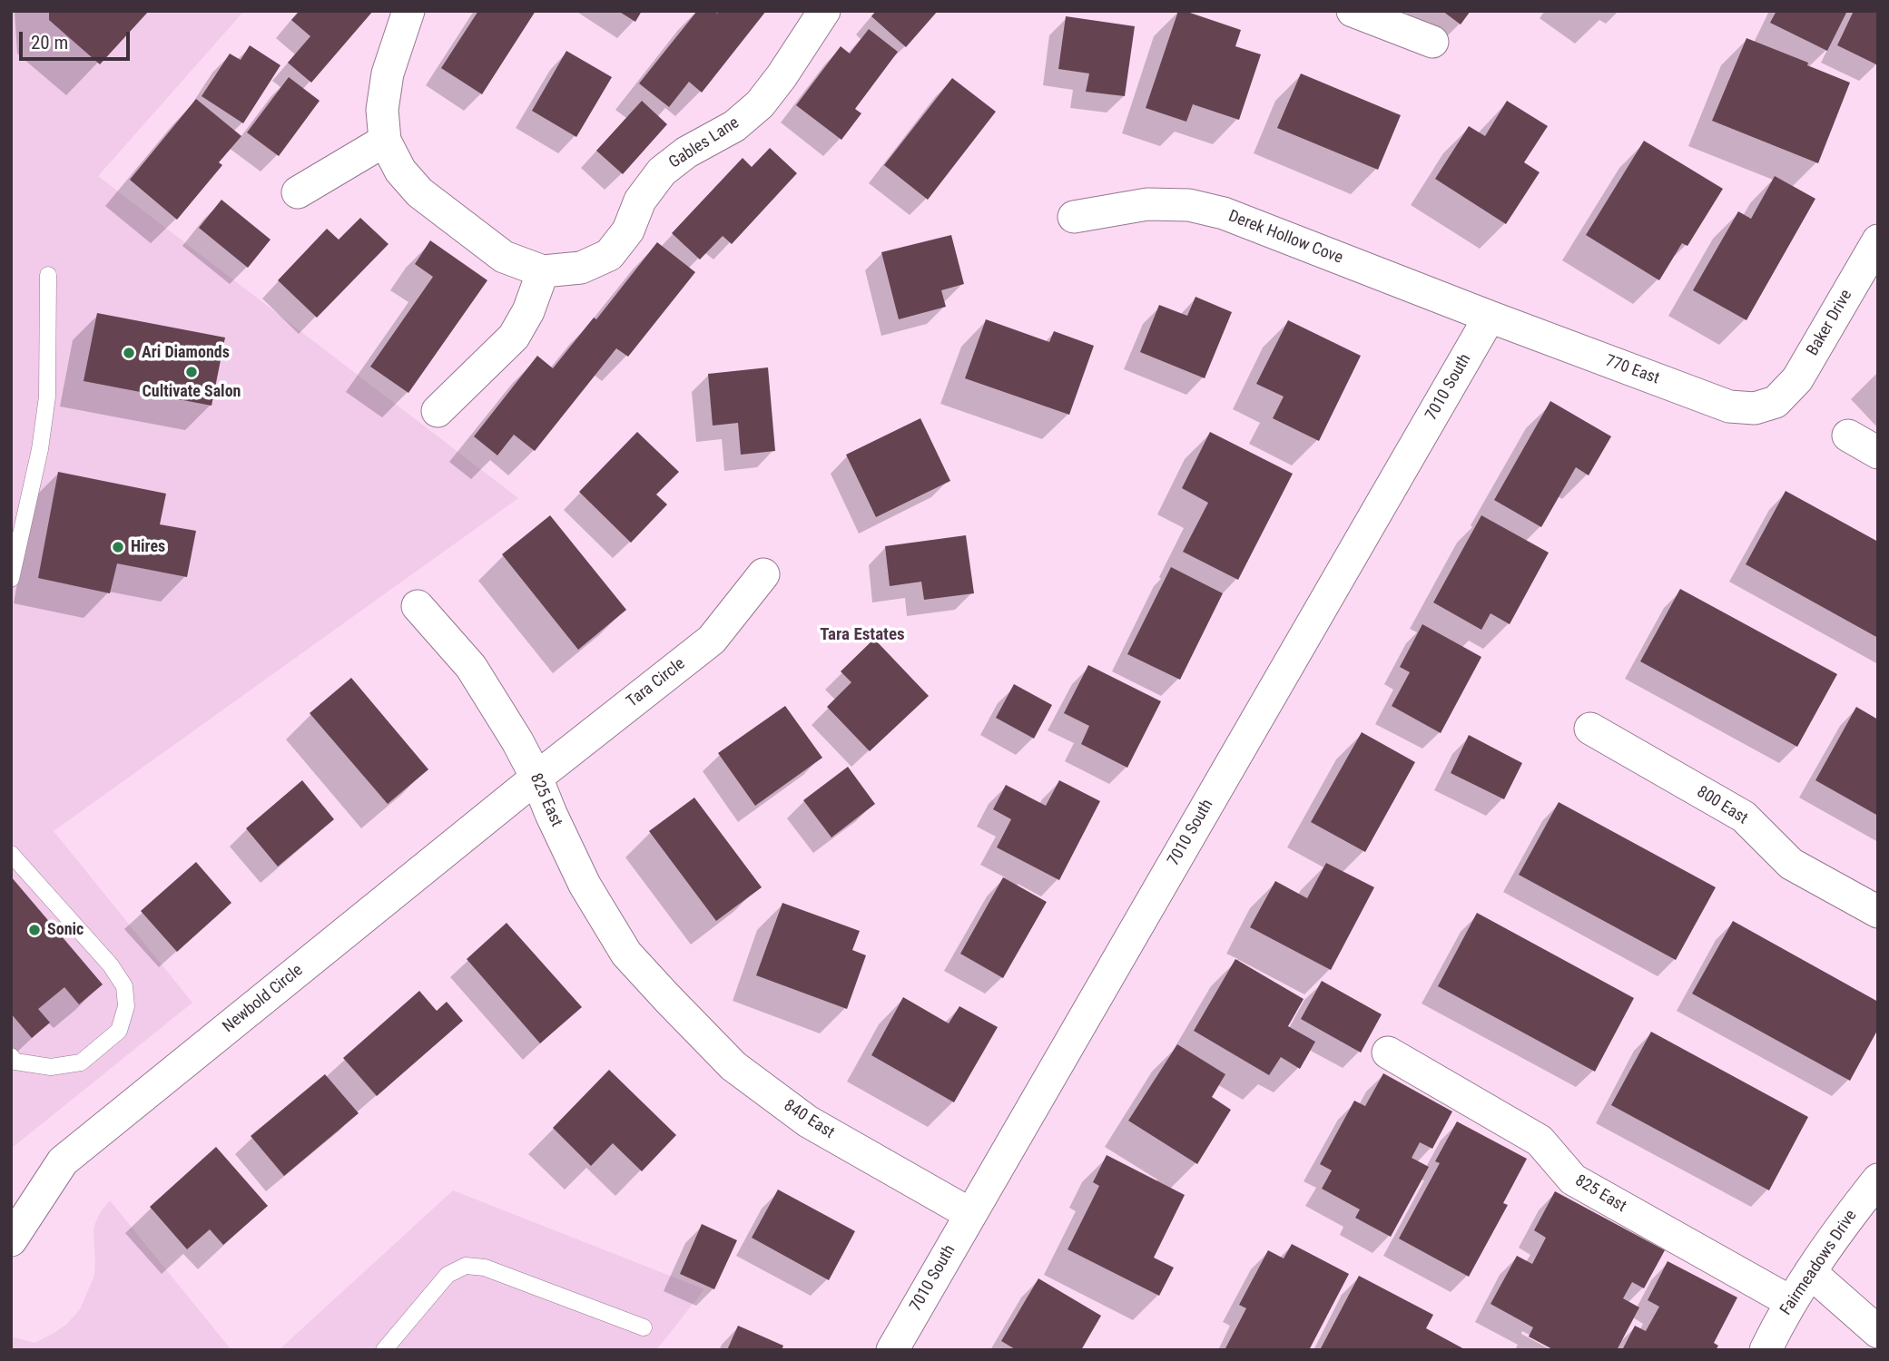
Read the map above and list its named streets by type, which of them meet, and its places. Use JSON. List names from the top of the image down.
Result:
{
  "streets": {
    "street": [
      "Gables Lane",
      "Derek Hollow Cove",
      "Baker Drive",
      "770 East",
      "7010 South",
      "Tara Circle",
      "825 East",
      "800 East",
      "Newbold Circle",
      "840 East",
      "Fairmeadows Drive"
    ]
  },
  "crossings": [
    ["Derek Hollow Cove", "770 East"],
    ["Derek Hollow Cove", "7010 South"],
    ["Baker Drive", "770 East"],
    ["770 East", "7010 South"],
    ["7010 South", "840 East"],
    ["Tara Circle", "825 East"],
    ["Tara Circle", "Newbold Circle"],
    ["825 East", "Newbold Circle"],
    ["825 East", "840 East"],
    ["825 East", "Fairmeadows Drive"]
  ],
  "districts": ["Tara Estates"],
  "places": [
    "Ari Diamonds",
    "Cultivate Salon",
    "Hires",
    "Sonic"
  ],
  "scale_bar": "20 m"
}
